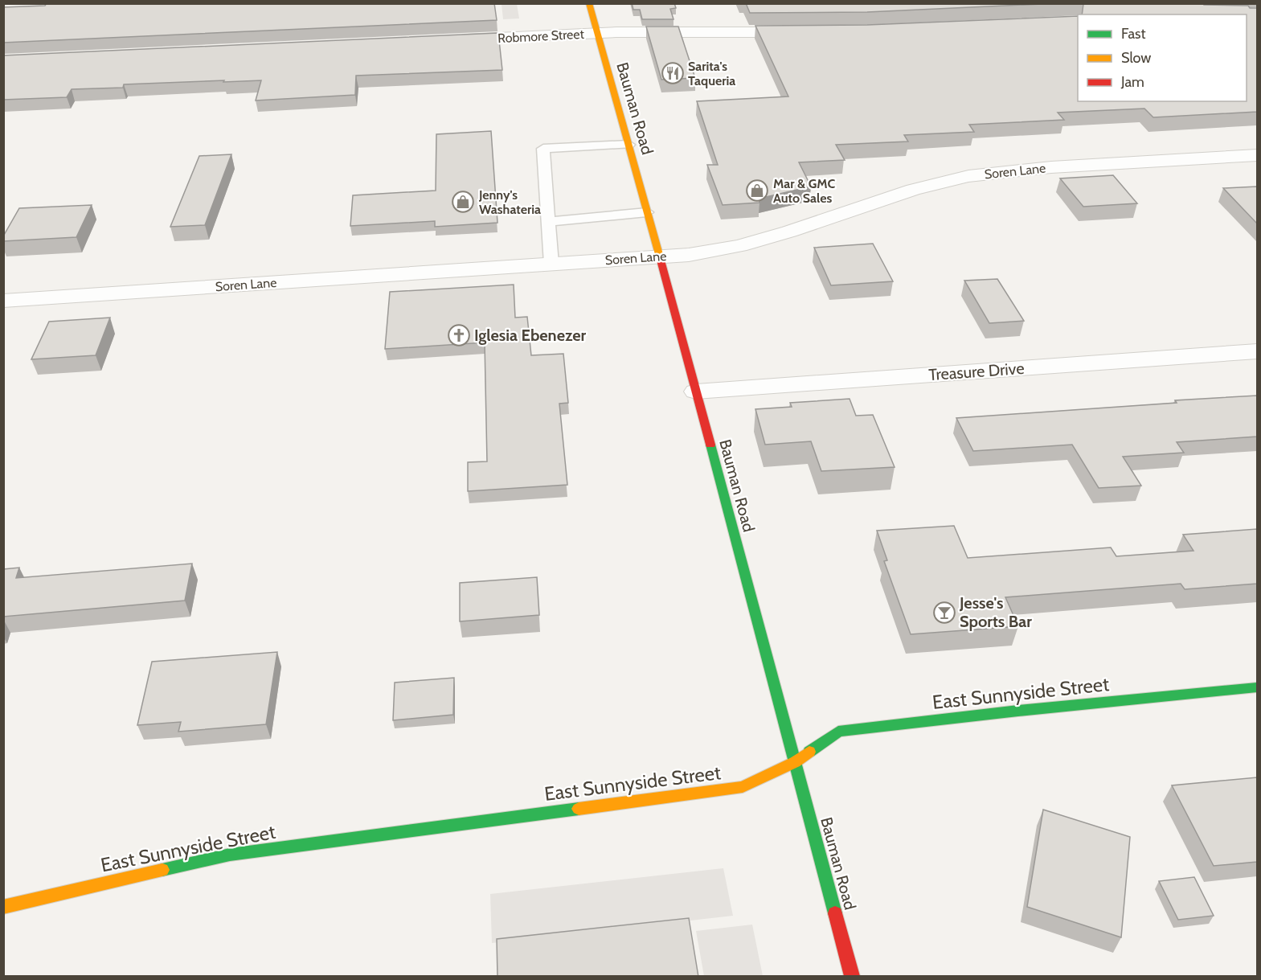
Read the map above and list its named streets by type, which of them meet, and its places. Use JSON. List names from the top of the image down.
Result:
{
  "streets": {
    "street": [
      "Robmore Street",
      "Bauman Road",
      "Soren Lane",
      "Treasure Drive",
      "East Sunnyside Street"
    ]
  },
  "crossings": [
    ["Robmore Street", "Bauman Road"],
    ["Bauman Road", "Soren Lane"],
    ["Bauman Road", "Treasure Drive"],
    ["Bauman Road", "East Sunnyside Street"]
  ],
  "places": {
    "restaurant": ["Sarita's Taqueria"],
    "shop": ["Mar & GMC Auto Sales", "Jenny's Washateria"],
    "church": ["Iglesia Ebenezer"],
    "bar": ["Jesse's Sports Bar"]
  },
  "legend": ["Fast", "Slow", "Jam"]
}
